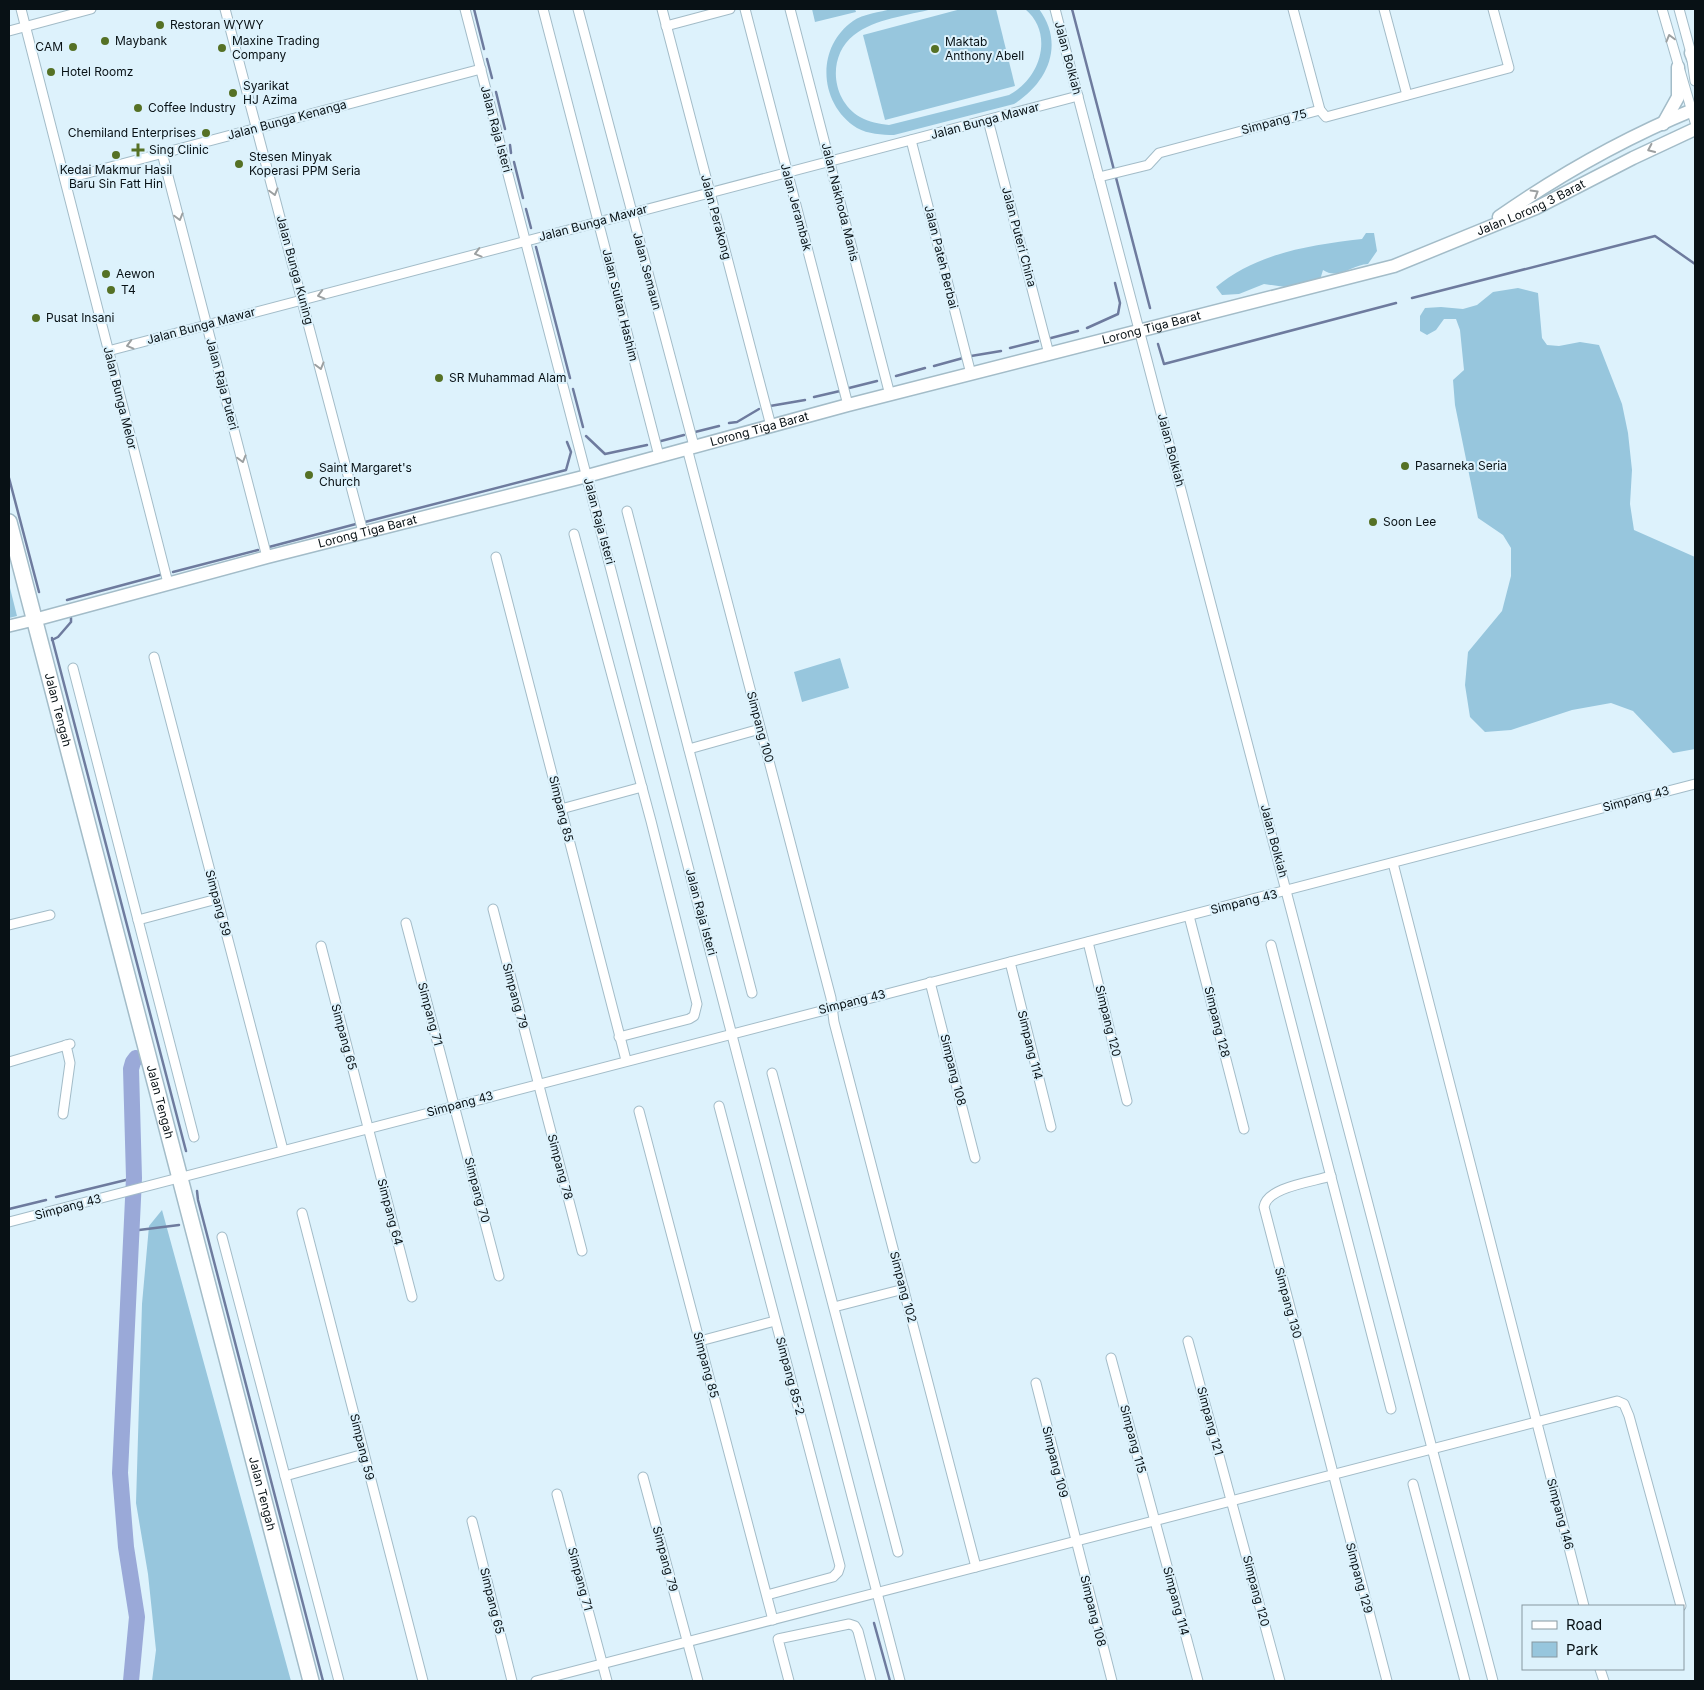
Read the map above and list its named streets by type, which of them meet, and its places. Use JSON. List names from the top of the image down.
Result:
{
  "streets": {
    "main road": ["Jalan Lorong 3 Barat", "Lorong Tiga Barat", "Jalan Tengah"],
    "street": [
      "Jalan Bolkiah",
      "Jalan Bunga Kenanga",
      "Jalan Bunga Mawar",
      "Simpang 75",
      "Jalan Raja Isteri",
      "Jalan Nakhoda Manis",
      "Jalan Jerambak",
      "Jalan Perakong",
      "Jalan Puteri China",
      "Jalan Pateh Berbai",
      "Jalan Bunga Kuning",
      "Jalan Semaun",
      "Jalan Sultan Hashim",
      "Jalan Raja Puteri",
      "Jalan Bunga Melor",
      "Simpang 100",
      "Simpang 43",
      "Simpang 85",
      "Simpang 59",
      "Simpang 79",
      "Simpang 71",
      "Simpang 120",
      "Simpang 128",
      "Simpang 65",
      "Simpang 114",
      "Simpang 108",
      "Simpang 78",
      "Simpang 70",
      "Simpang 64",
      "Simpang 102",
      "Simpang 130",
      "Simpang 85-2",
      "Simpang 121",
      "Simpang 115",
      "Simpang 109",
      "Simpang 146",
      "Simpang 129"
    ]
  },
  "crossings": [
    ["Jalan Bolkiah", "Jalan Bunga Mawar"],
    ["Jalan Bolkiah", "Simpang 75"],
    ["Jalan Bolkiah", "Lorong Tiga Barat"],
    ["Jalan Bolkiah", "Simpang 43"],
    ["Jalan Bunga Kenanga", "Jalan Raja Isteri"],
    ["Jalan Bunga Kenanga", "Jalan Bunga Kuning"],
    ["Jalan Bunga Kenanga", "Jalan Raja Puteri"],
    ["Jalan Bunga Kenanga", "Jalan Bunga Melor"],
    ["Jalan Bunga Mawar", "Jalan Raja Isteri"],
    ["Jalan Bunga Mawar", "Jalan Nakhoda Manis"],
    ["Jalan Bunga Mawar", "Jalan Jerambak"],
    ["Jalan Bunga Mawar", "Jalan Perakong"],
    ["Jalan Bunga Mawar", "Jalan Puteri China"],
    ["Jalan Bunga Mawar", "Jalan Pateh Berbai"],
    ["Jalan Bunga Mawar", "Jalan Bunga Kuning"],
    ["Jalan Bunga Mawar", "Jalan Semaun"],
    ["Jalan Bunga Mawar", "Jalan Sultan Hashim"],
    ["Jalan Bunga Mawar", "Jalan Raja Puteri"],
    ["Jalan Bunga Mawar", "Jalan Bunga Melor"],
    ["Jalan Raja Isteri", "Lorong Tiga Barat"],
    ["Jalan Raja Isteri", "Simpang 43"],
    ["Jalan Nakhoda Manis", "Lorong Tiga Barat"],
    ["Jalan Lorong 3 Barat", "Lorong Tiga Barat"],
    ["Jalan Jerambak", "Lorong Tiga Barat"],
    ["Jalan Perakong", "Lorong Tiga Barat"],
    ["Jalan Puteri China", "Lorong Tiga Barat"],
    ["Jalan Pateh Berbai", "Lorong Tiga Barat"],
    ["Jalan Bunga Kuning", "Lorong Tiga Barat"],
    ["Jalan Semaun", "Lorong Tiga Barat"],
    ["Jalan Semaun", "Simpang 100"],
    ["Jalan Sultan Hashim", "Lorong Tiga Barat"],
    ["Lorong Tiga Barat", "Jalan Raja Puteri"],
    ["Lorong Tiga Barat", "Jalan Bunga Melor"],
    ["Lorong Tiga Barat", "Jalan Tengah"],
    ["Lorong Tiga Barat", "Simpang 100"],
    ["Jalan Tengah", "Simpang 43"],
    ["Simpang 100", "Simpang 43"],
    ["Simpang 100", "Simpang 102"],
    ["Simpang 43", "Simpang 85"],
    ["Simpang 43", "Simpang 59"],
    ["Simpang 43", "Simpang 79"],
    ["Simpang 43", "Simpang 71"],
    ["Simpang 43", "Simpang 120"],
    ["Simpang 43", "Simpang 128"],
    ["Simpang 43", "Simpang 65"],
    ["Simpang 43", "Simpang 114"],
    ["Simpang 43", "Simpang 108"],
    ["Simpang 43", "Simpang 78"],
    ["Simpang 43", "Simpang 70"],
    ["Simpang 43", "Simpang 64"],
    ["Simpang 43", "Simpang 102"],
    ["Simpang 43", "Simpang 146"],
    ["Simpang 85", "Simpang 85-2"],
    ["Simpang 79", "Simpang 78"],
    ["Simpang 71", "Simpang 70"],
    ["Simpang 120", "Simpang 121"],
    ["Simpang 65", "Simpang 64"],
    ["Simpang 114", "Simpang 115"],
    ["Simpang 108", "Simpang 109"],
    ["Simpang 130", "Simpang 129"]
  ],
  "one_way": ["Jalan Bunga Kuning", "Jalan Raja Puteri"],
  "places": {
    "other": [
      "Restoran WYWY",
      "Maybank",
      "CAM",
      "Maxine Trading Company",
      "Maktab Anthony Abell",
      "Hotel Roomz",
      "Syarikat HJ Azima",
      "Coffee Industry",
      "Chemiland Enterprises",
      "Kedai Makmur Hasil Baru Sin Fatt Hin",
      "Stesen Minyak Koperasi PPM Seria",
      "Aewon",
      "T4",
      "Pusat Insani",
      "SR Muhammad Alam",
      "Pasarneka Seria",
      "Saint Margaret's Church",
      "Soon Lee"
    ],
    "health": ["Sing Clinic"]
  },
  "legend": ["Road", "Park"]
}
